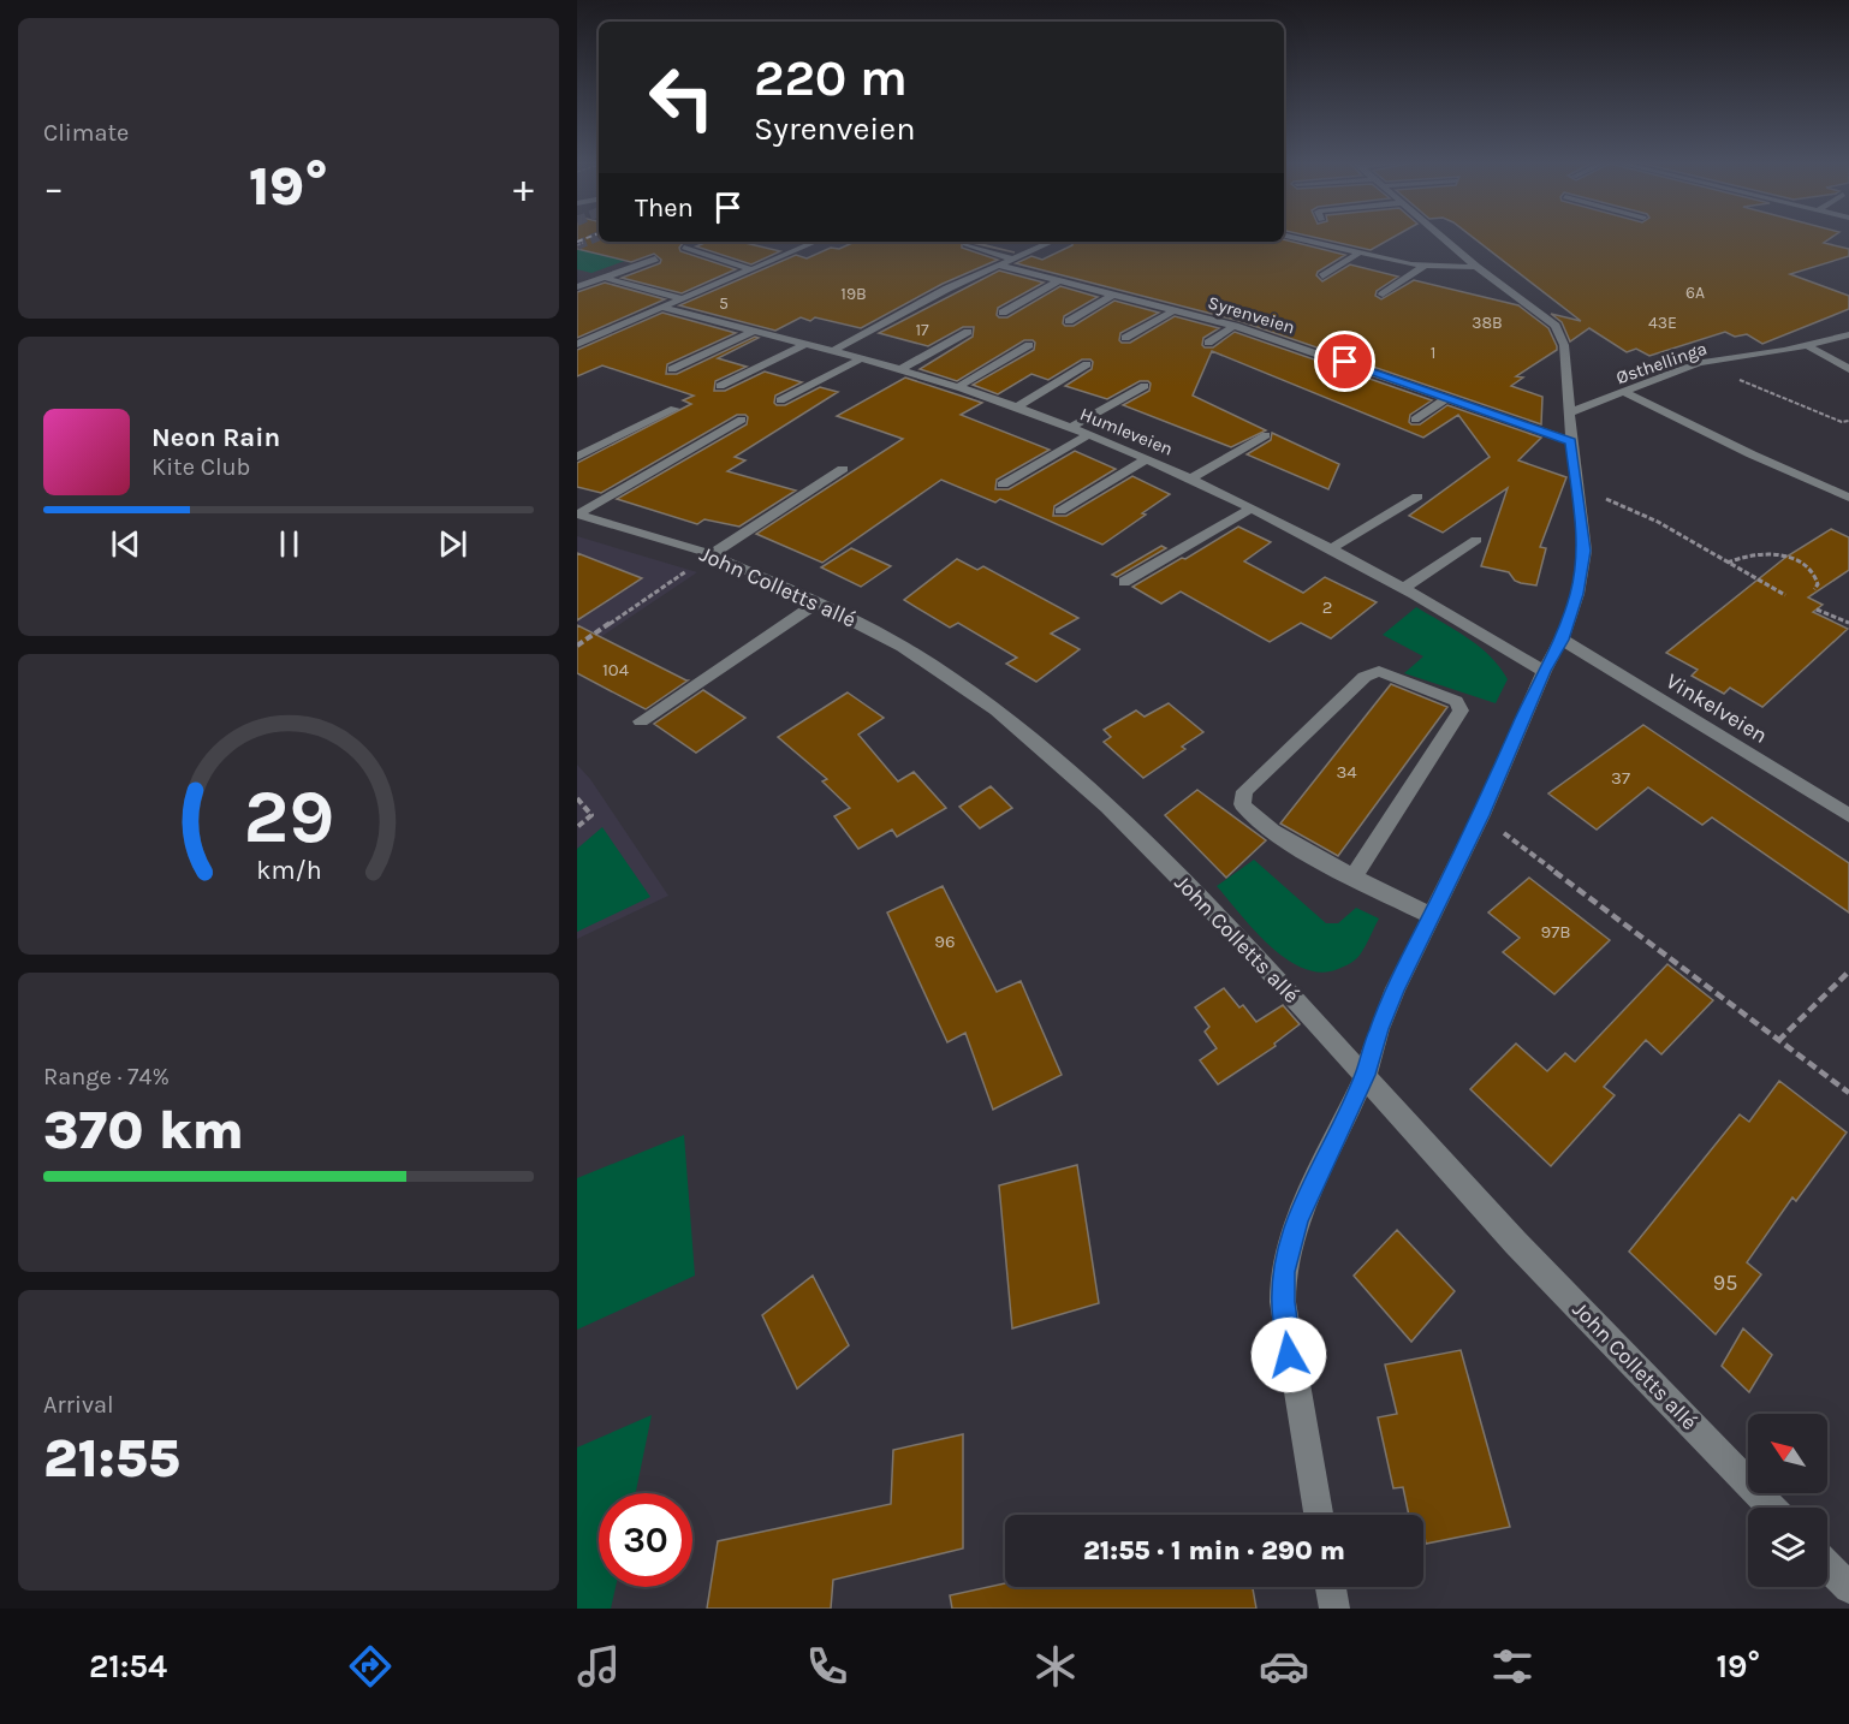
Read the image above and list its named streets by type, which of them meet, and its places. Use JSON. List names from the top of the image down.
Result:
{
  "streets": {
    "street": [
      "Syrenveien",
      "Østhellinga",
      "Humleveien",
      "John Colletts allé",
      "Vinkelveien"
    ]
  },
  "house_numbers": [
    "6A",
    "19B",
    "5",
    "38B",
    "43E",
    "17",
    "1",
    "2",
    "104",
    "34",
    "37",
    "97B",
    "96",
    "95"
  ],
  "north": "top left",
  "page": {
    "tile": [
      "Climate",
      ["Range · 74%", "370 km"],
      ["Arrival", "21:55"]
    ],
    "turn": ["220 m", "Syrenveien"],
    "heat": ["−", "19°", "+"],
    "then": "Then",
    "song": ["Neon Rain", "Kite Club"],
    "limit": "30",
    "trip": "21:55 · 1 min · 290 m",
    "tabs": ["21:54", "19°"],
    "gauge": ["29", "km/h"]
  }
}
